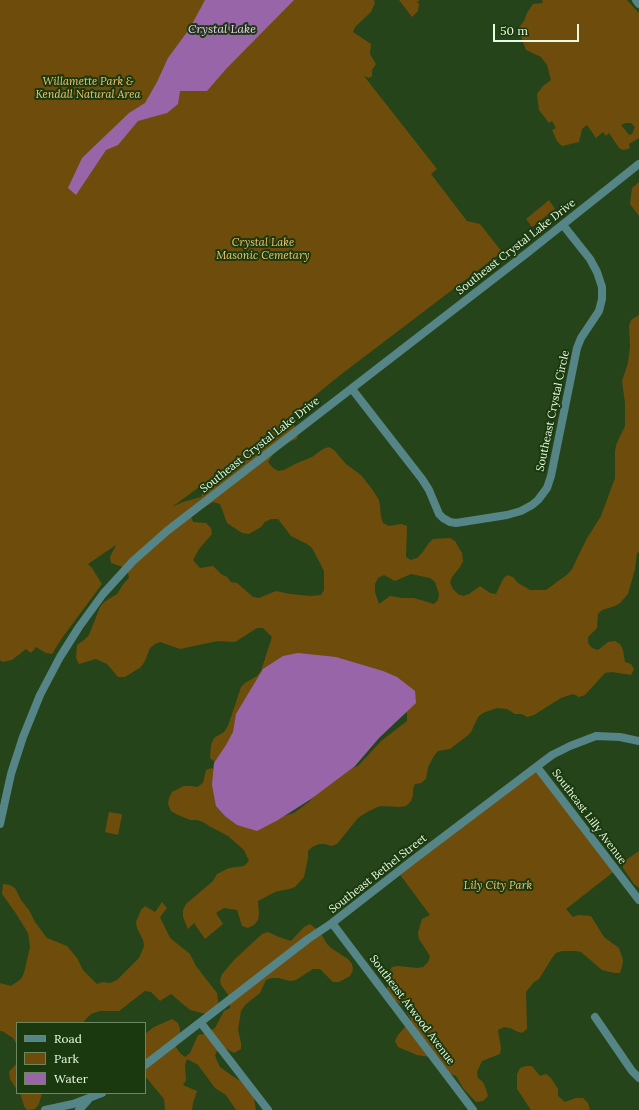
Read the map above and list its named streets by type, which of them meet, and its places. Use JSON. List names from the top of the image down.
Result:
{
  "streets": {
    "street": [
      "Southeast Crystal Lake Drive",
      "Southeast Crystal Circle",
      "Southeast Lilly Avenue",
      "Southeast Bethel Street",
      "Southeast Atwood Avenue"
    ]
  },
  "crossings": [
    ["Southeast Crystal Lake Drive", "Southeast Crystal Circle"],
    ["Southeast Lilly Avenue", "Southeast Bethel Street"],
    ["Southeast Bethel Street", "Southeast Atwood Avenue"]
  ],
  "water": ["Crystal Lake"],
  "parks": ["Willamette Park & Kendall Natural Area", "Crystal Lake Masonic Cemetary", "Lily City Park"],
  "legend": ["Road", "Park", "Water"],
  "scale_bar": "50 m"
}
